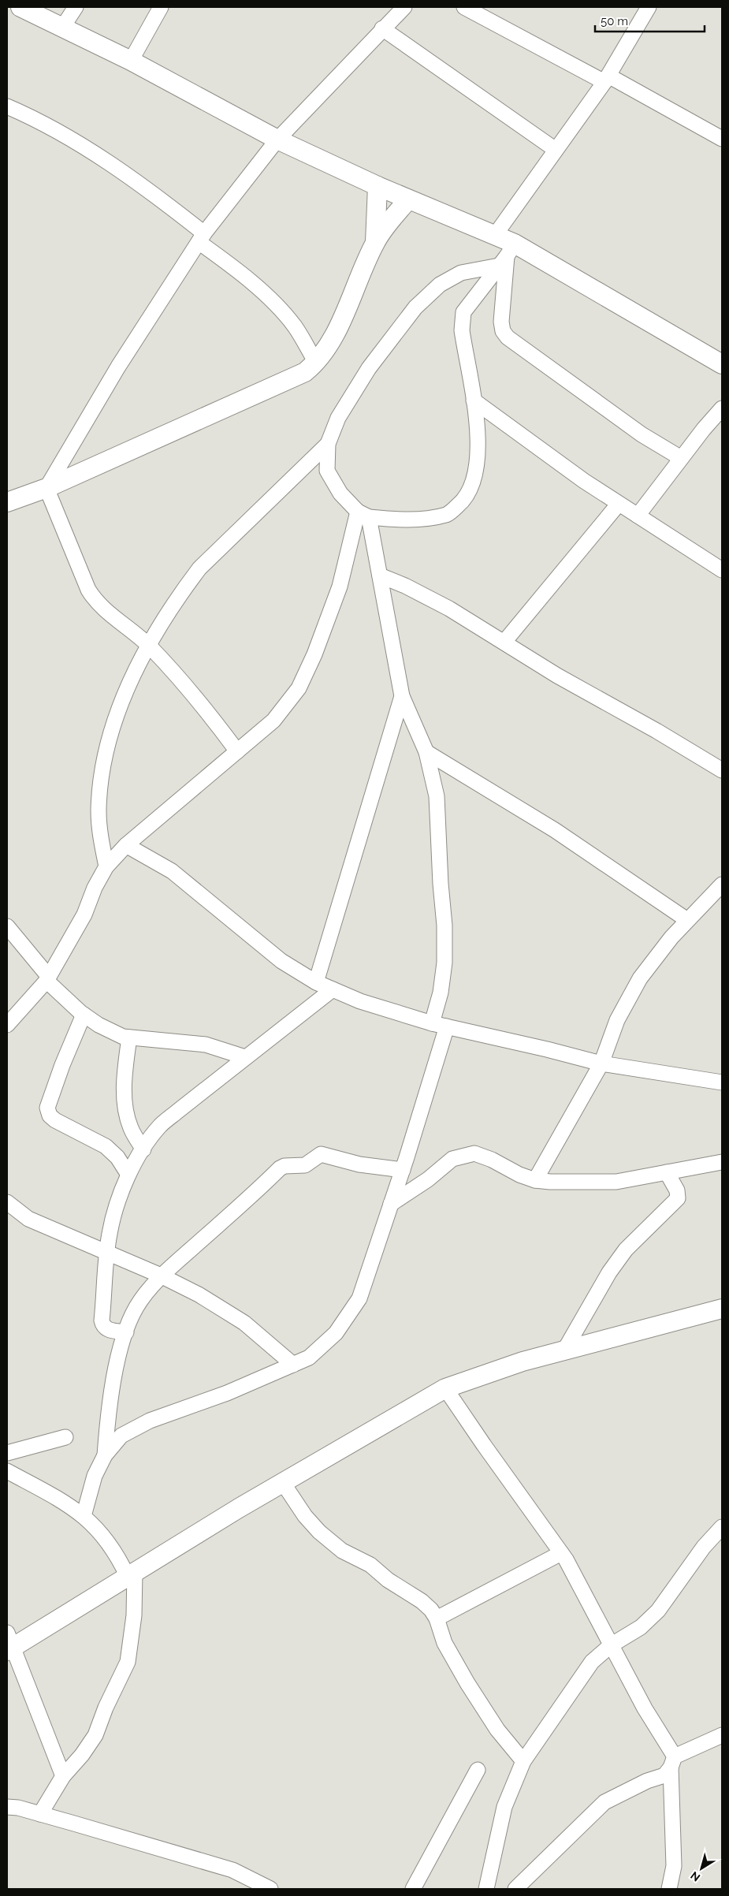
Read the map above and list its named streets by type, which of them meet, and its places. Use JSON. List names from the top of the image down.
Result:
{
  "scale_bar": "50 m",
  "north": "bottom left"
}
